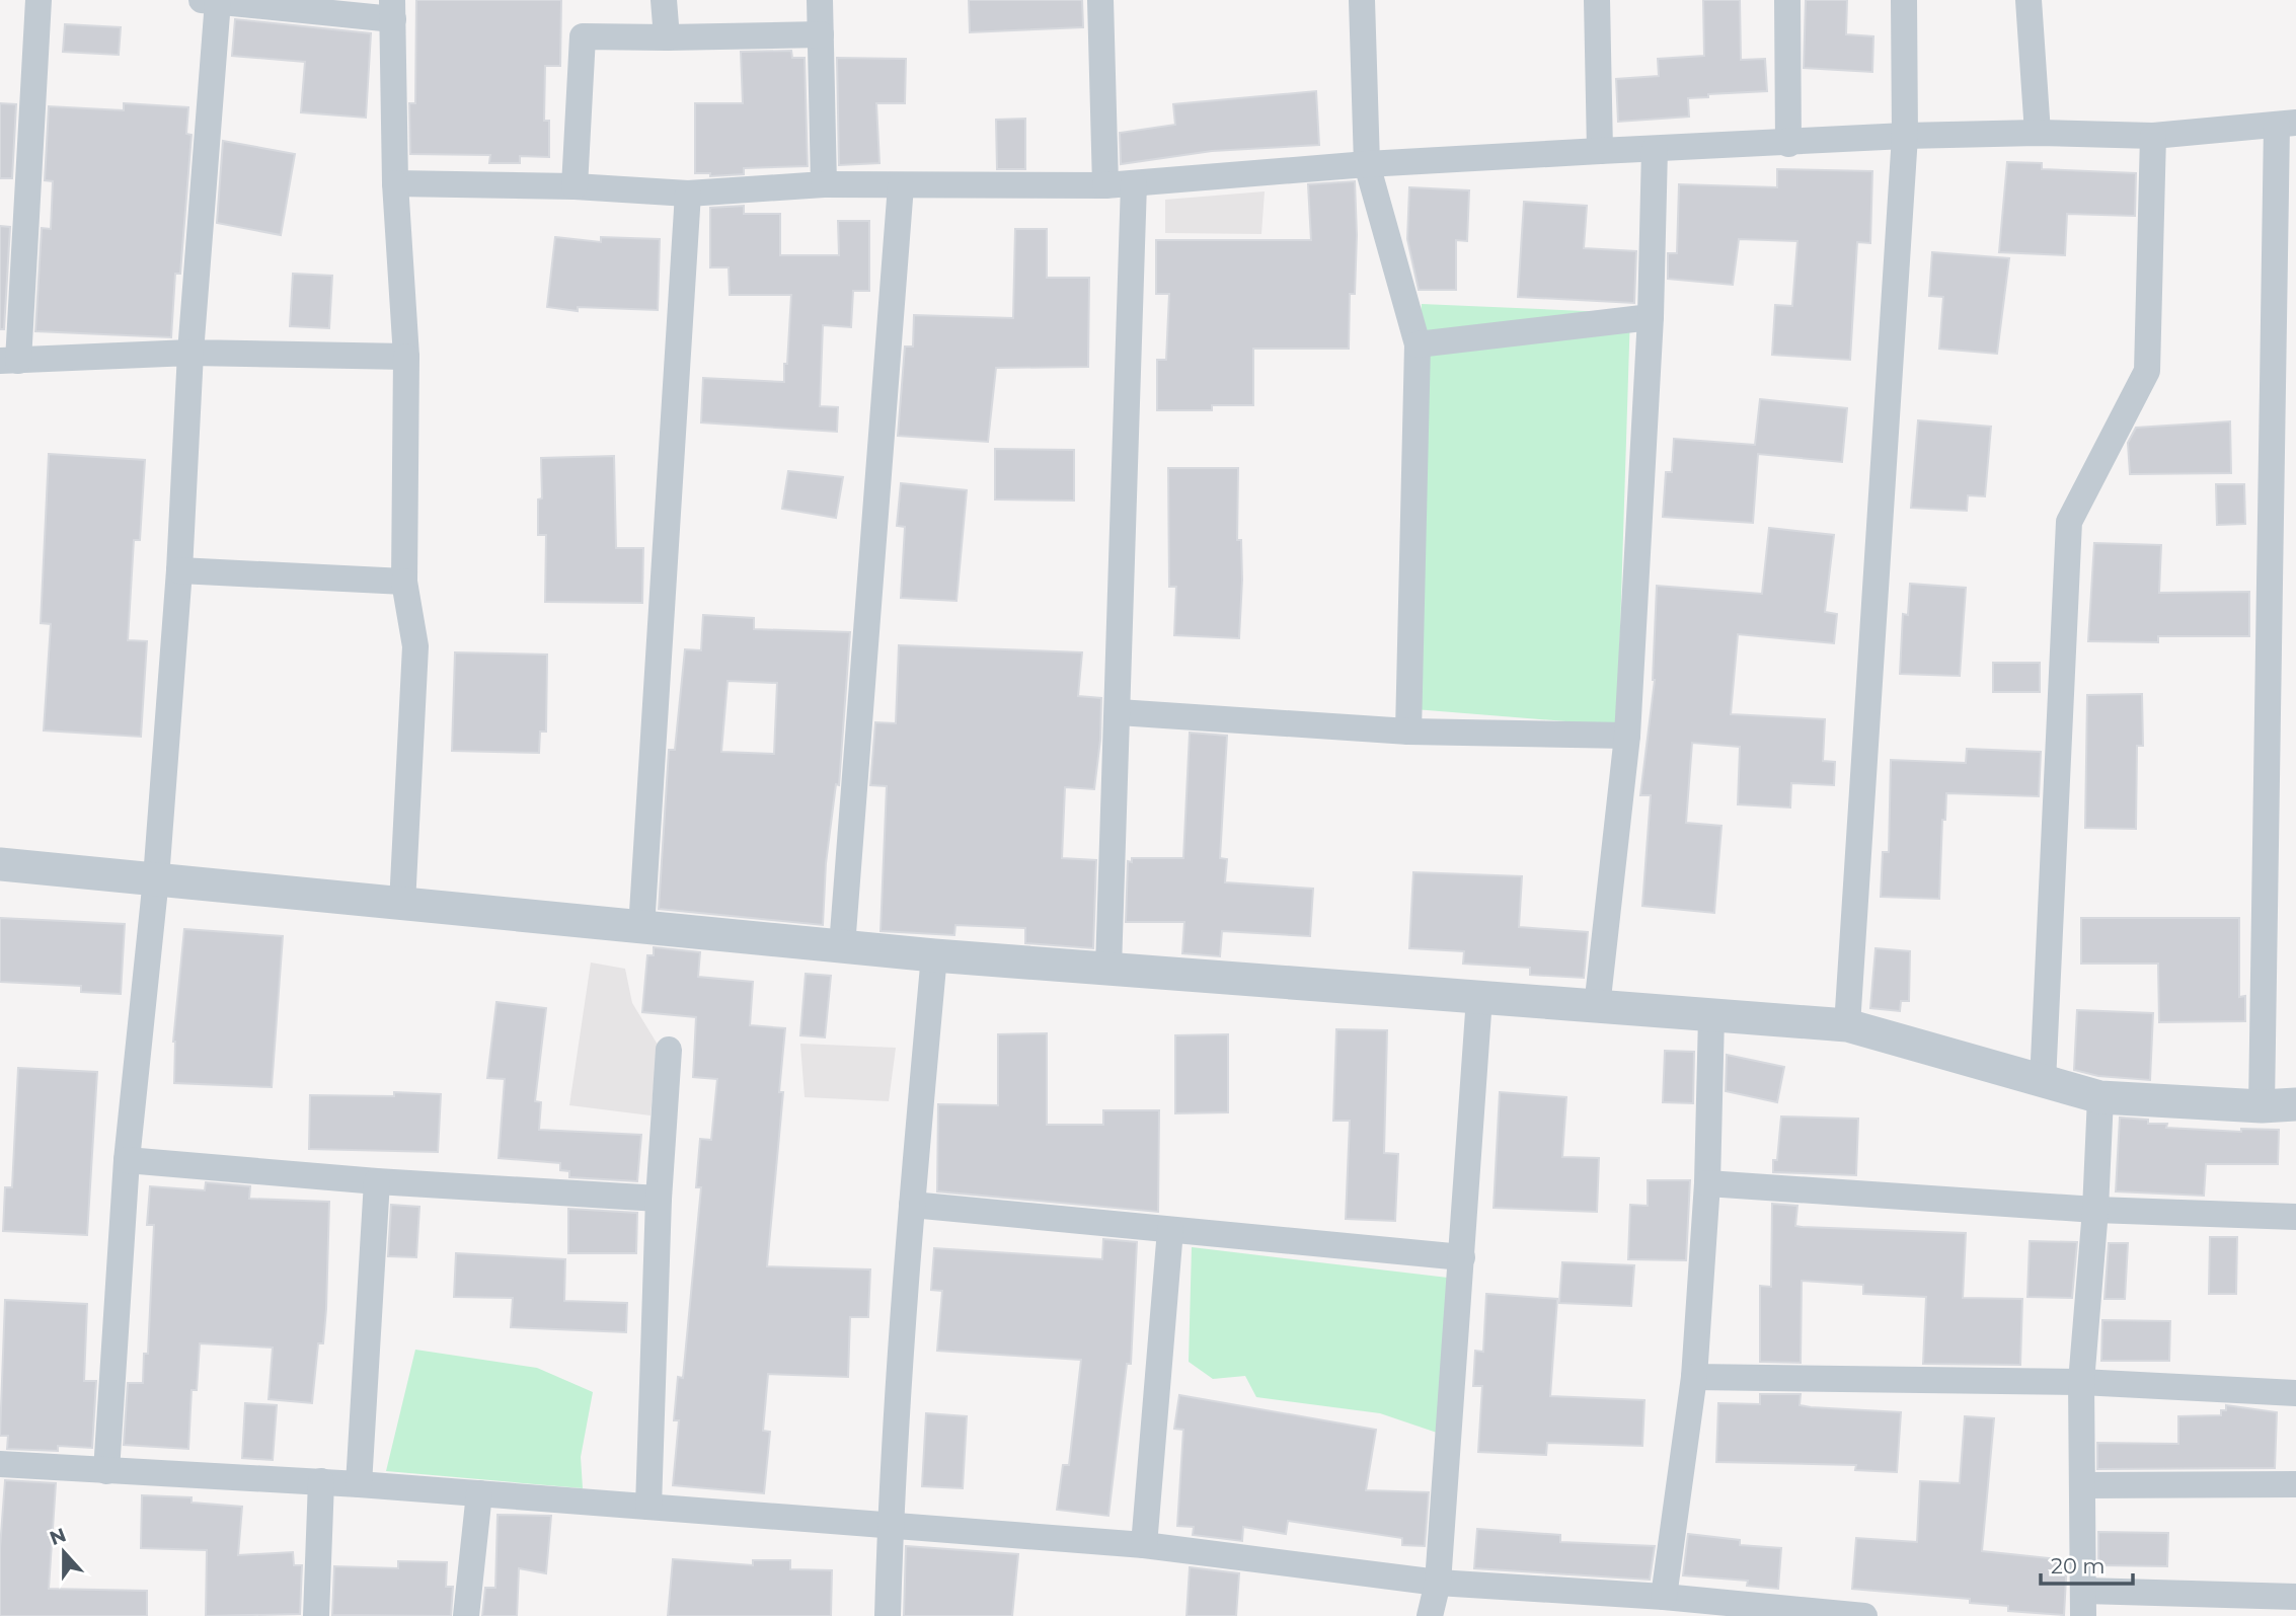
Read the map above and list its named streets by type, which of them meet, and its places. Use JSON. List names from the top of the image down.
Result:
{
  "scale_bar": "20 m",
  "north": "top"
}
